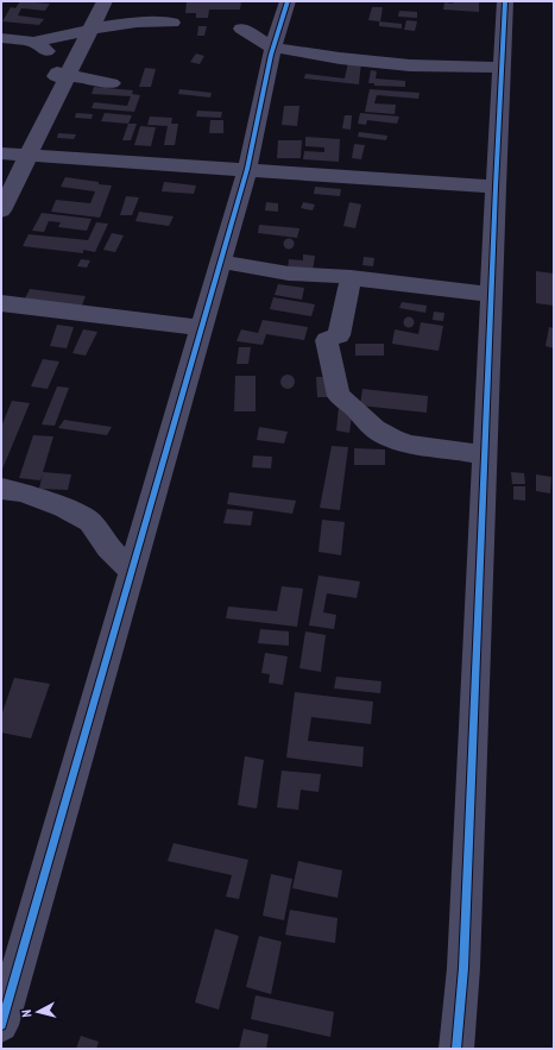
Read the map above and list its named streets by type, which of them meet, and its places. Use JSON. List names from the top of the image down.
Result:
{
  "north": "left"
}
